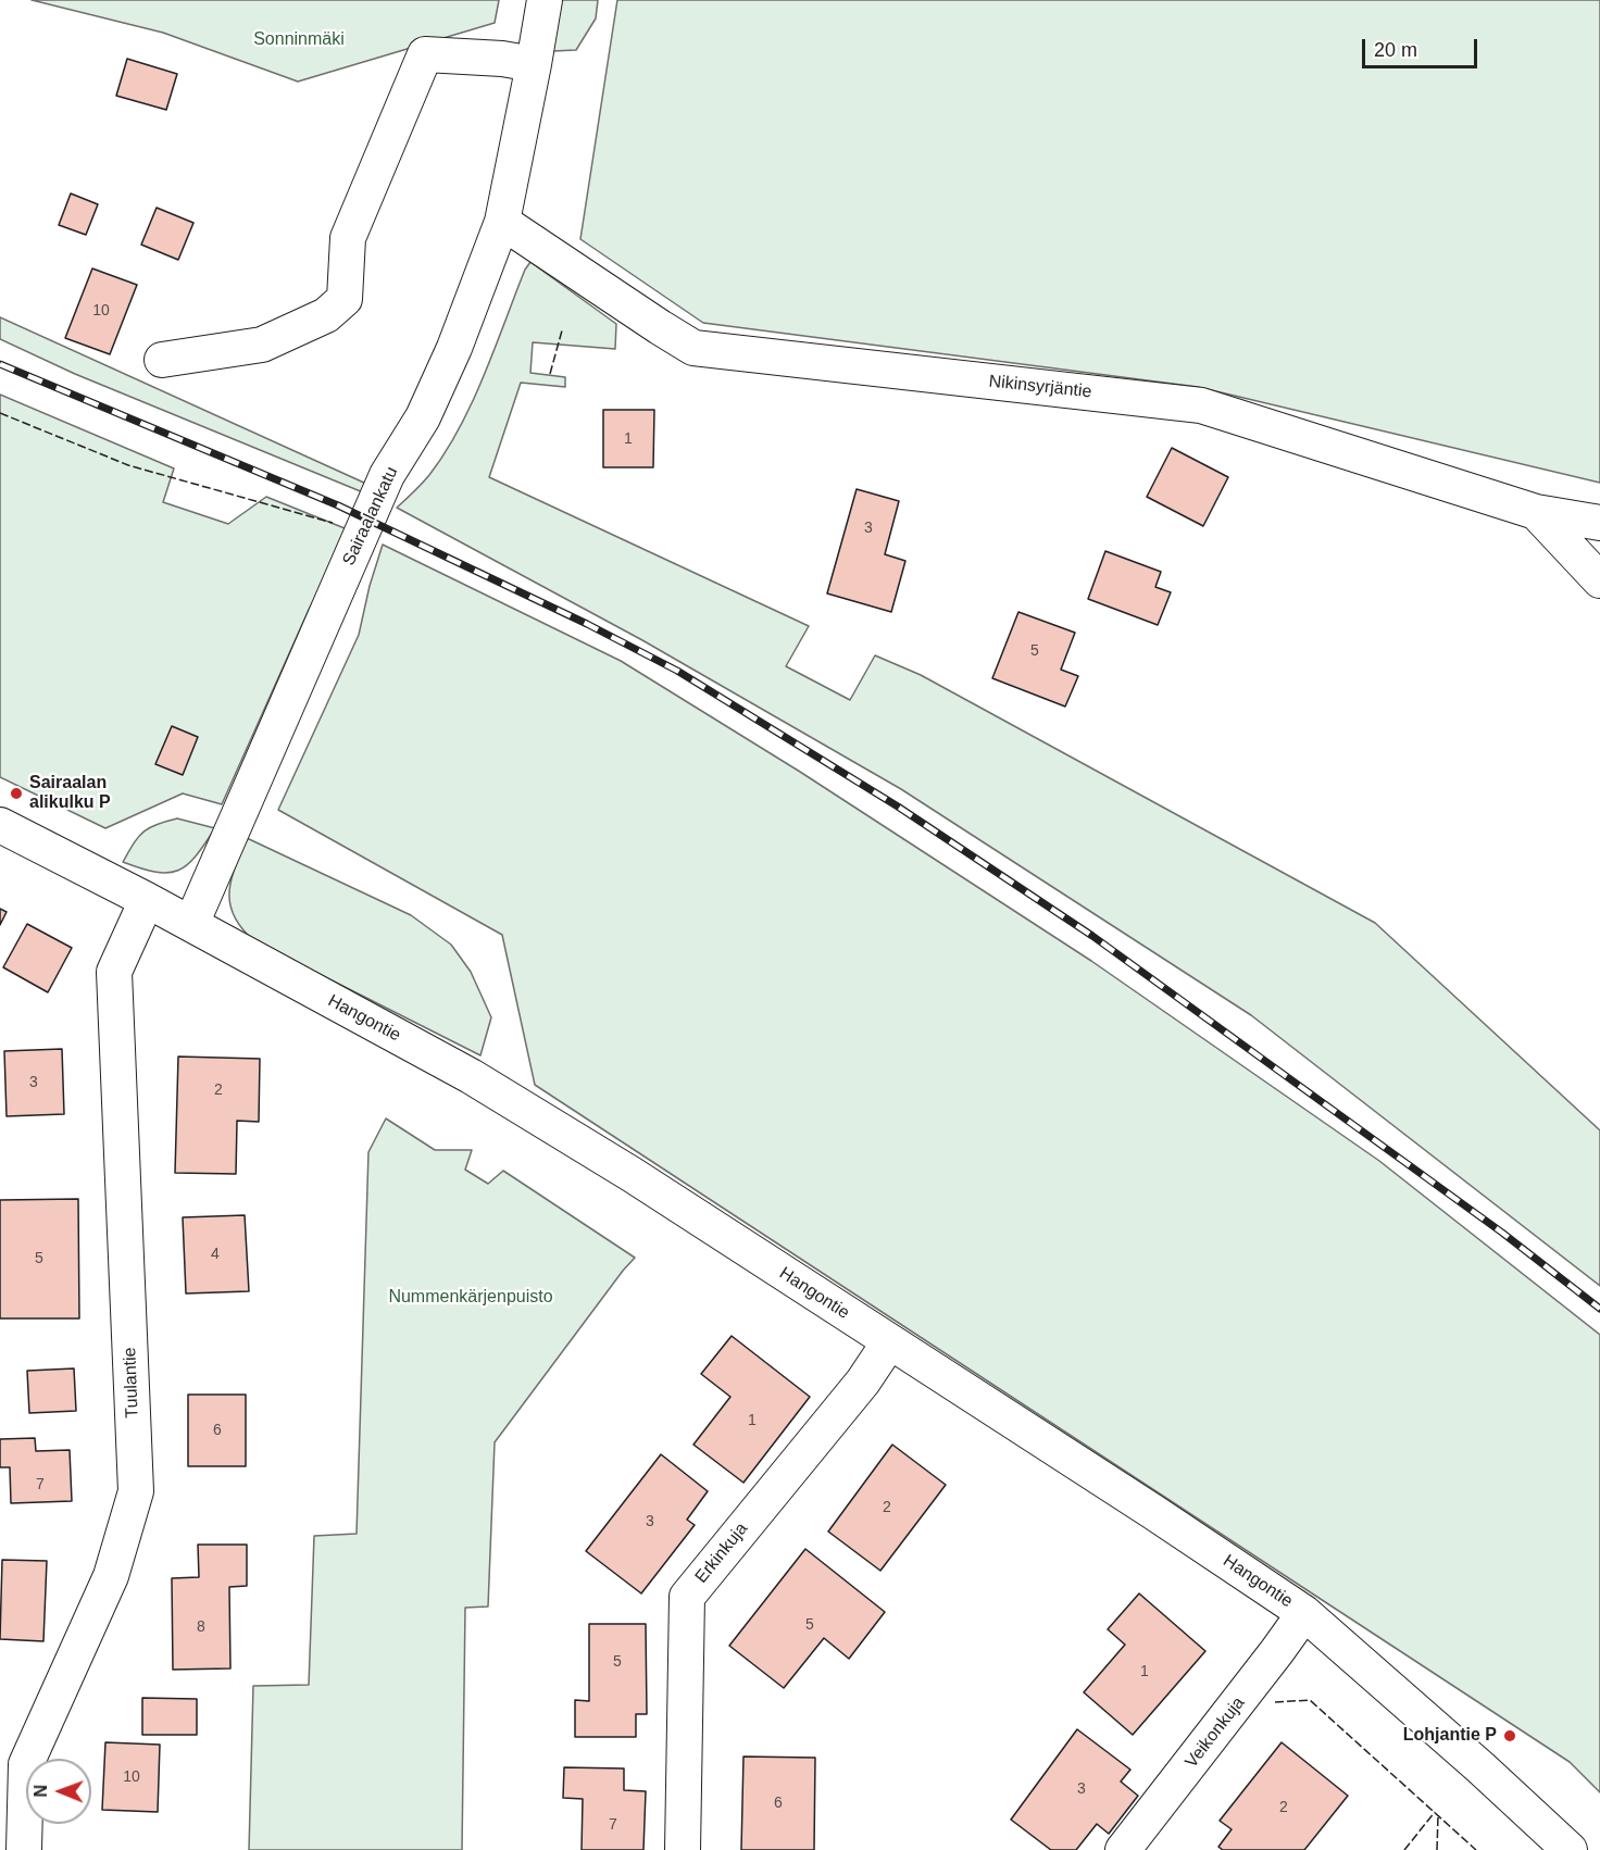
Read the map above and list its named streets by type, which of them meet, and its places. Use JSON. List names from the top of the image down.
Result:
{
  "streets": {
    "street": [
      "Nikinsyrjäntie",
      "Sairaalankatu",
      "Hangontie",
      "Tuulantie",
      "Erkinkuja",
      "Veikonkuja"
    ]
  },
  "crossings": [
    ["Nikinsyrjäntie", "Sairaalankatu"],
    ["Sairaalankatu", "Hangontie"],
    ["Hangontie", "Tuulantie"],
    ["Hangontie", "Erkinkuja"],
    ["Hangontie", "Veikonkuja"]
  ],
  "parks": ["Sonninmäki", "Nummenkärjenpuisto"],
  "places": ["Sairaalan alikulku P", "Lohjantie P"],
  "house_numbers": [
    "10",
    "1",
    "3",
    "5",
    "3",
    "2",
    "4",
    "5",
    "1",
    "6",
    "7",
    "2",
    "3",
    "5",
    "8",
    "5",
    "1",
    "10",
    "3",
    "6",
    "2",
    "7"
  ],
  "scale_bar": "20 m",
  "north": "left"
}
